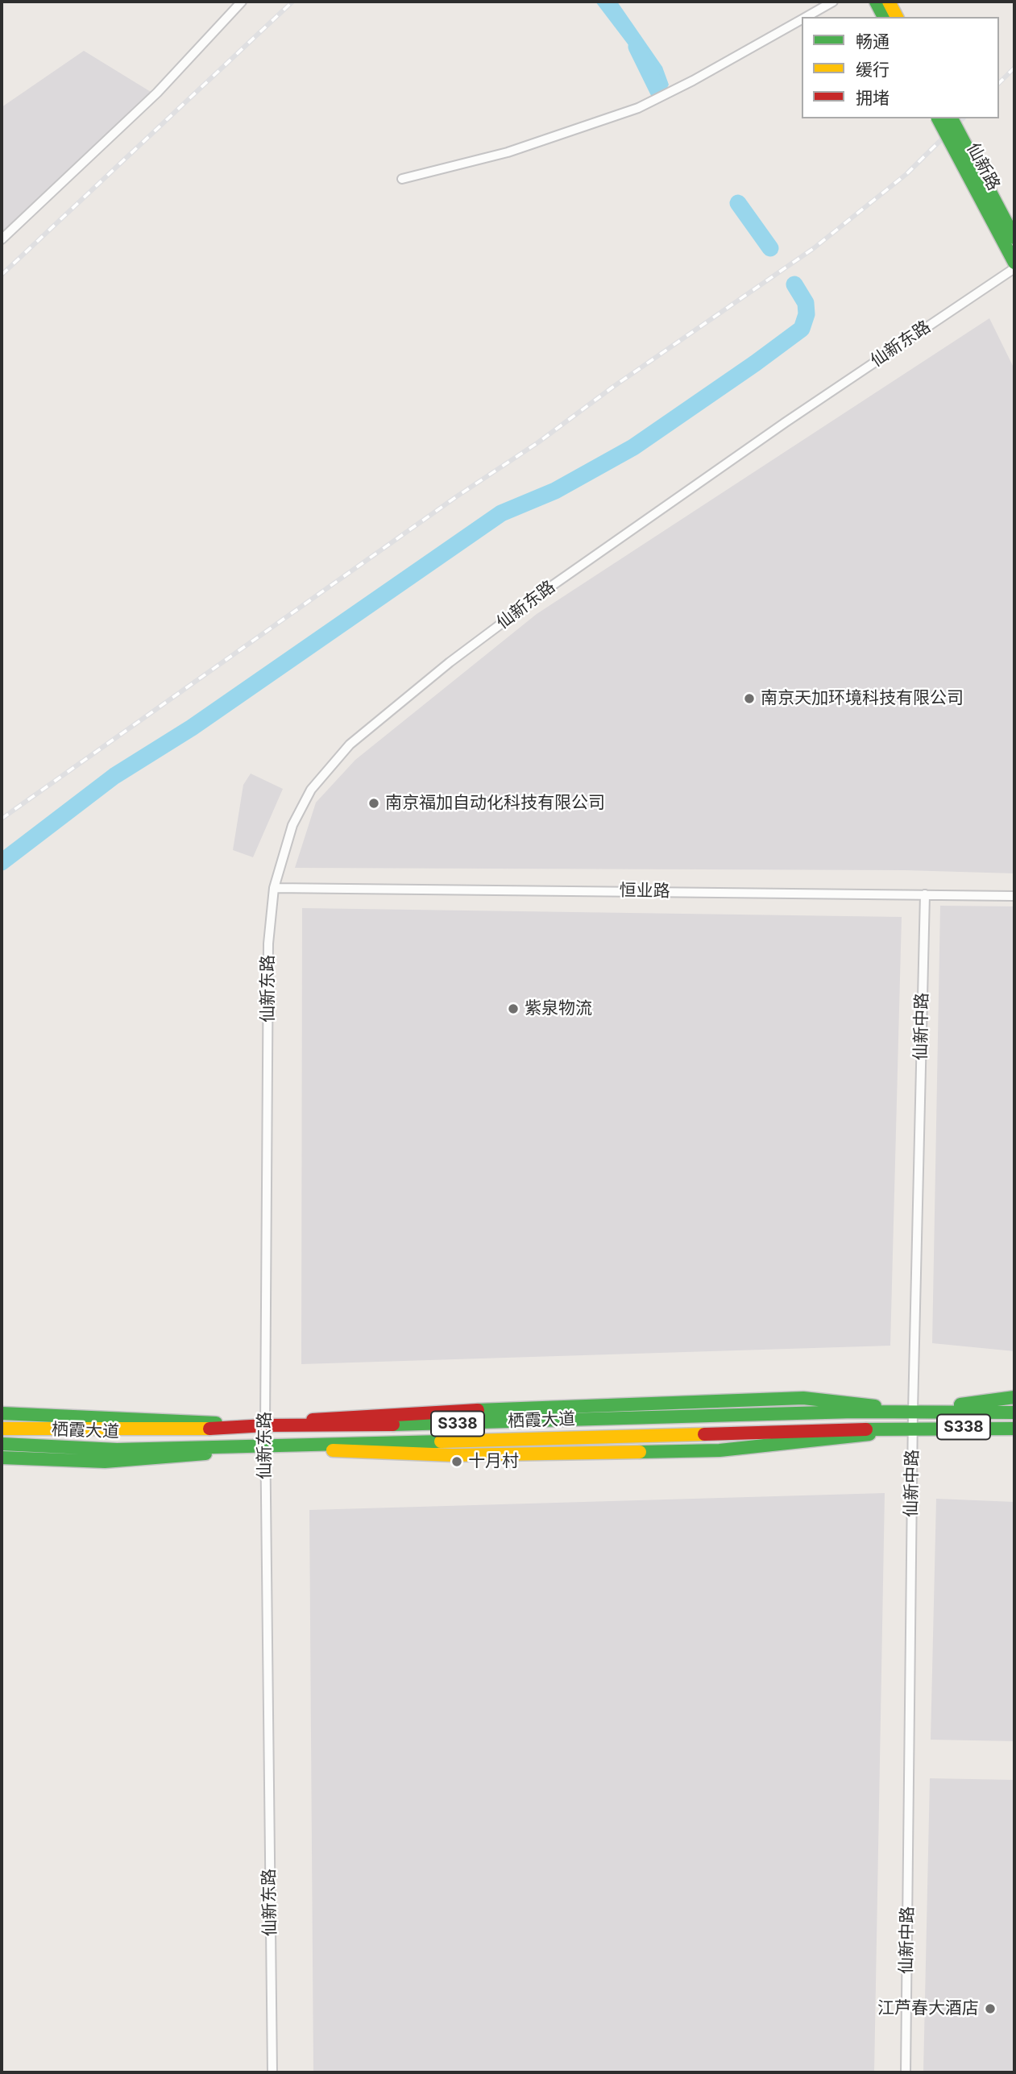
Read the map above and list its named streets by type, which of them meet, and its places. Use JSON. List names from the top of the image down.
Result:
{
  "streets": {
    "main road": ["仙新路", "栖霞大道", "S338"],
    "street": ["仙新东路", "恒业路", "仙新中路"]
  },
  "crossings": [
    ["仙新东路", "恒业路"],
    ["仙新东路", "栖霞大道"],
    ["恒业路", "仙新中路"],
    ["仙新中路", "栖霞大道"]
  ],
  "places": [
    "南京天加环境科技有限公司",
    "南京福加自动化科技有限公司",
    "紫泉物流",
    "十月村",
    "江芦春大酒店"
  ],
  "legend": ["畅通", "缓行", "拥堵"]
}
